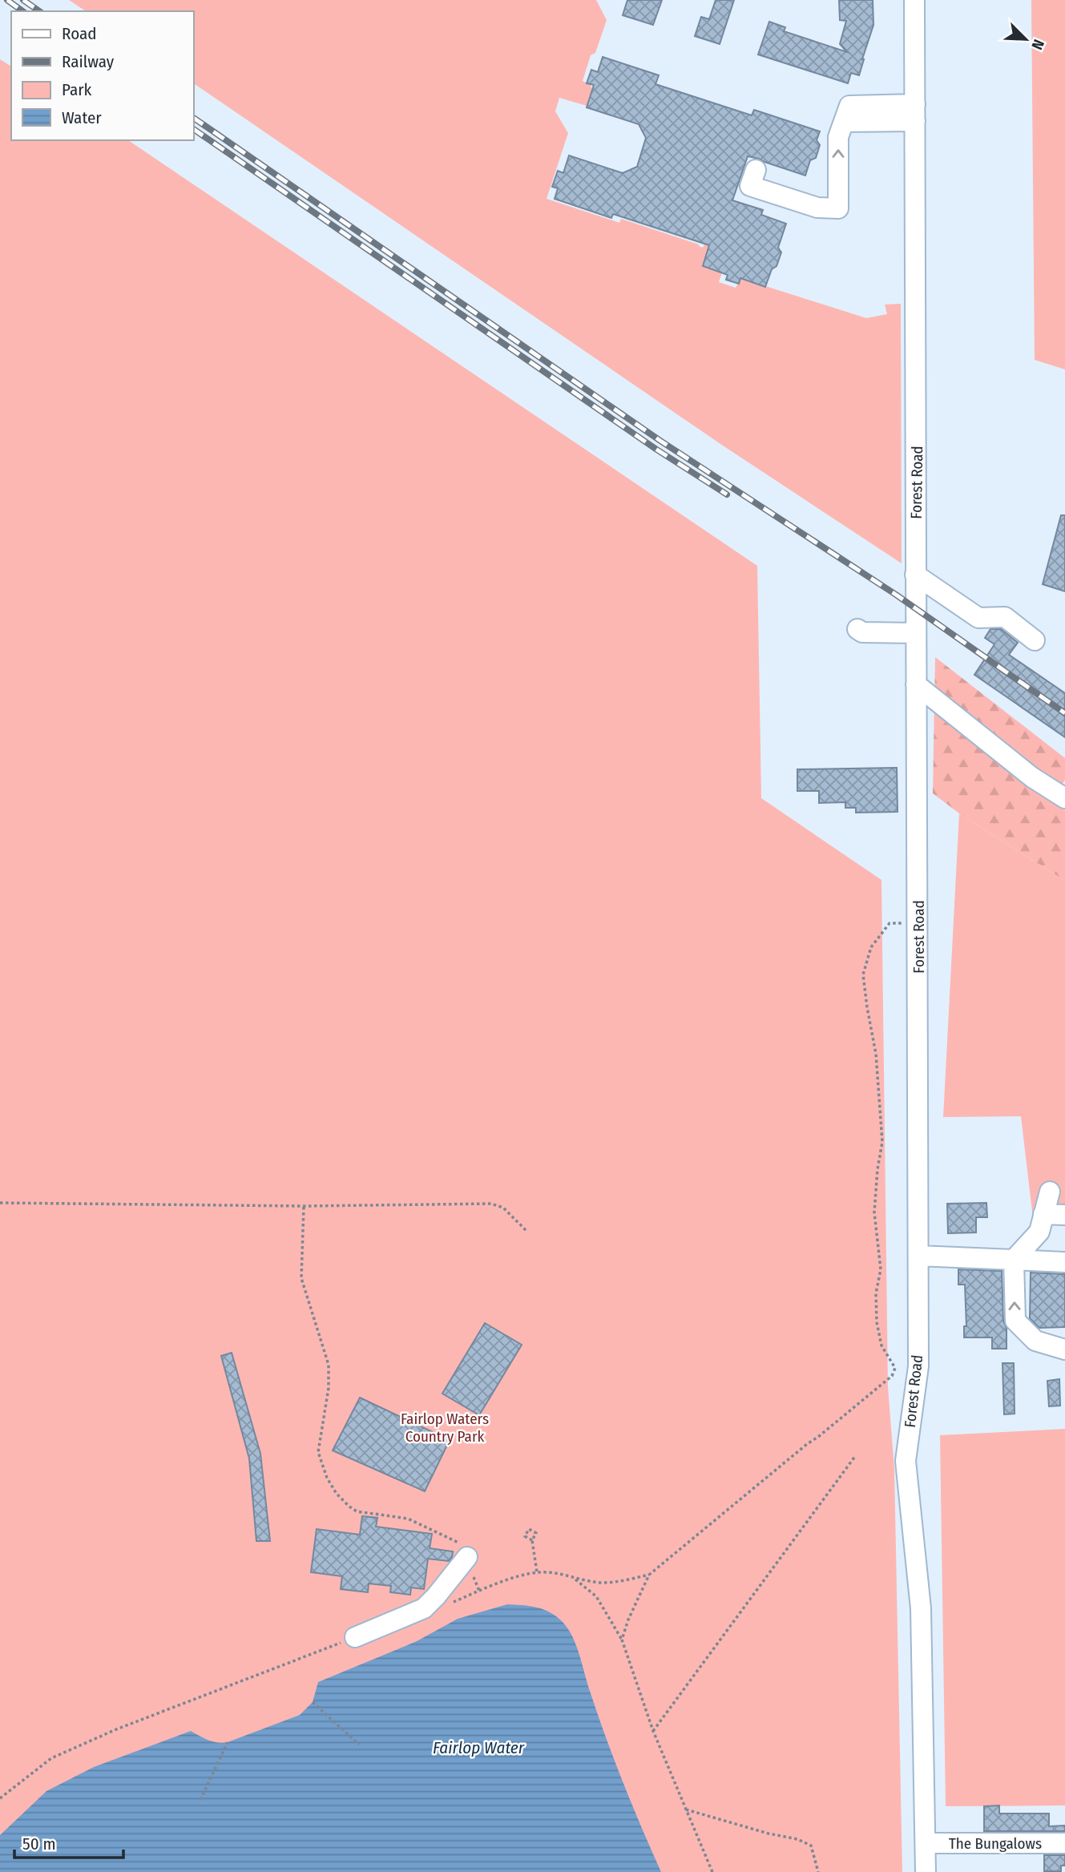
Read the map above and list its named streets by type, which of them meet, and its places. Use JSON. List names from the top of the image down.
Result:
{
  "streets": {
    "street": ["Forest Road", "The Bungalows"]
  },
  "crossings": [
    ["Forest Road", "The Bungalows"]
  ],
  "water": ["Fairlop Water"],
  "parks": ["Fairlop Waters Country Park"],
  "legend": [
    "Road",
    "Railway",
    "Park",
    "Water"
  ],
  "scale_bar": "50 m",
  "north": "bottom right"
}
